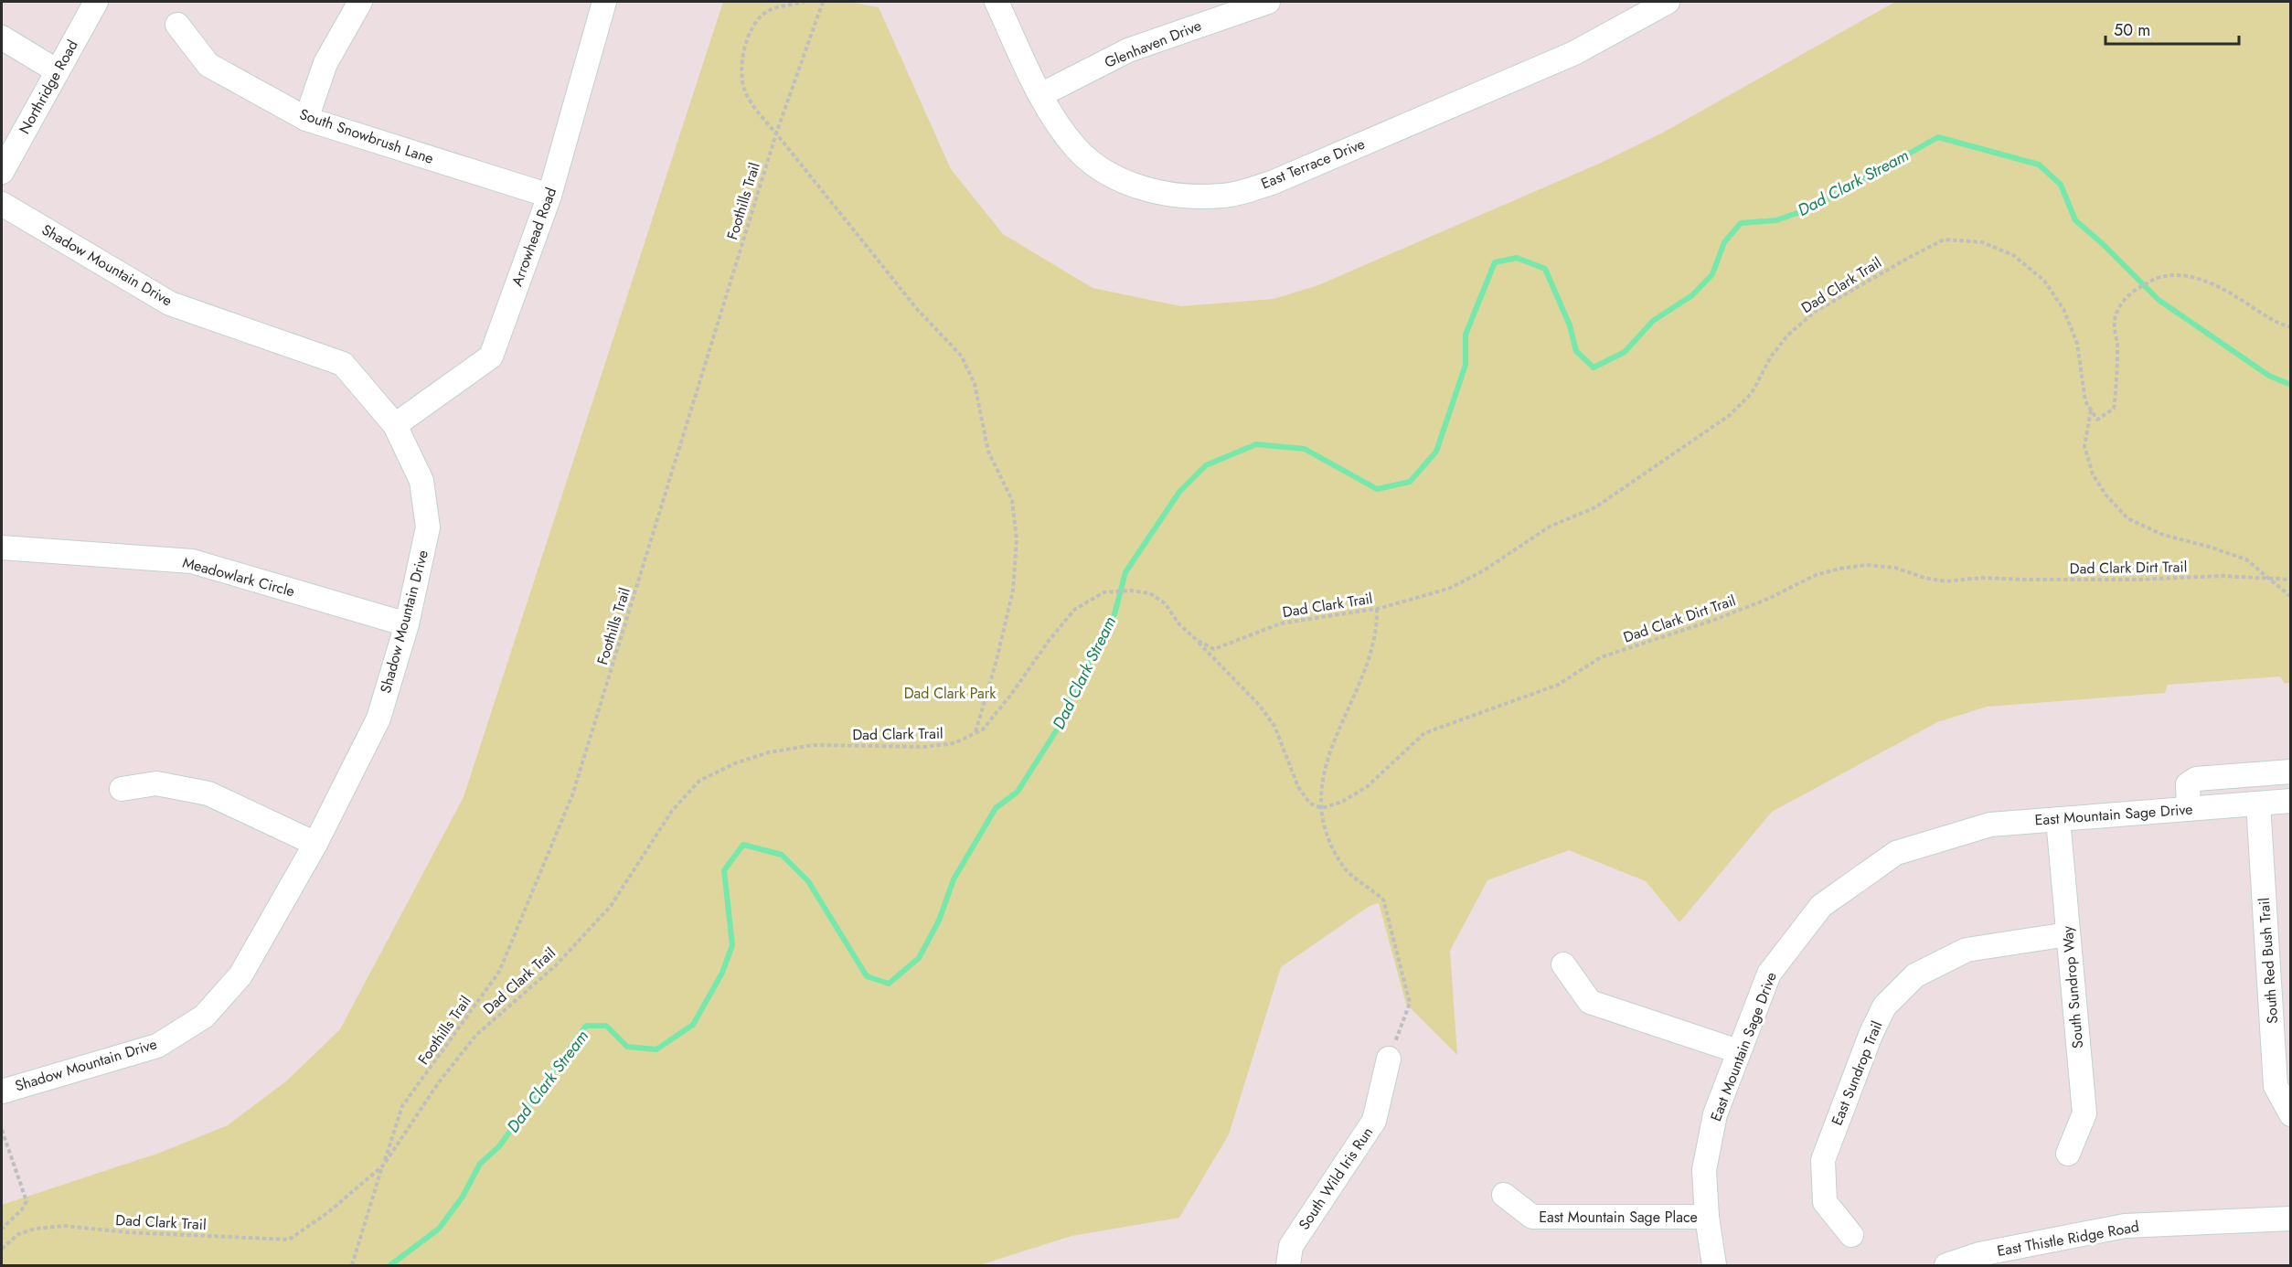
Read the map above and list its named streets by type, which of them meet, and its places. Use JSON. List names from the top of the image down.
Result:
{
  "streets": {
    "street": [
      "Glenhaven Drive",
      "Northridge Road",
      "South Snowbrush Lane",
      "East Terrace Drive",
      "Arrowhead Road",
      "Shadow Mountain Drive",
      "Meadowlark Circle",
      "East Mountain Sage Drive",
      "South Red Bush Trail",
      "South Sundrop Way",
      "East Sundrop Trail",
      "South Wild Iris Run",
      "East Mountain Sage Place",
      "East Thistle Ridge Road"
    ],
    "path": ["Foothills Trail", "Dad Clark Trail", "Dad Clark Dirt Trail"]
  },
  "crossings": [
    ["Glenhaven Drive", "East Terrace Drive"],
    ["South Snowbrush Lane", "Arrowhead Road"],
    ["Foothills Trail", "Dad Clark Trail"],
    ["Arrowhead Road", "Shadow Mountain Drive"],
    ["Shadow Mountain Drive", "Meadowlark Circle"],
    ["East Mountain Sage Drive", "South Red Bush Trail"],
    ["East Mountain Sage Drive", "South Sundrop Way"],
    ["East Mountain Sage Drive", "East Mountain Sage Place"],
    ["South Sundrop Way", "East Sundrop Trail"]
  ],
  "water": ["Dad Clark Stream"],
  "parks": ["Dad Clark Park"],
  "scale_bar": "50 m"
}
